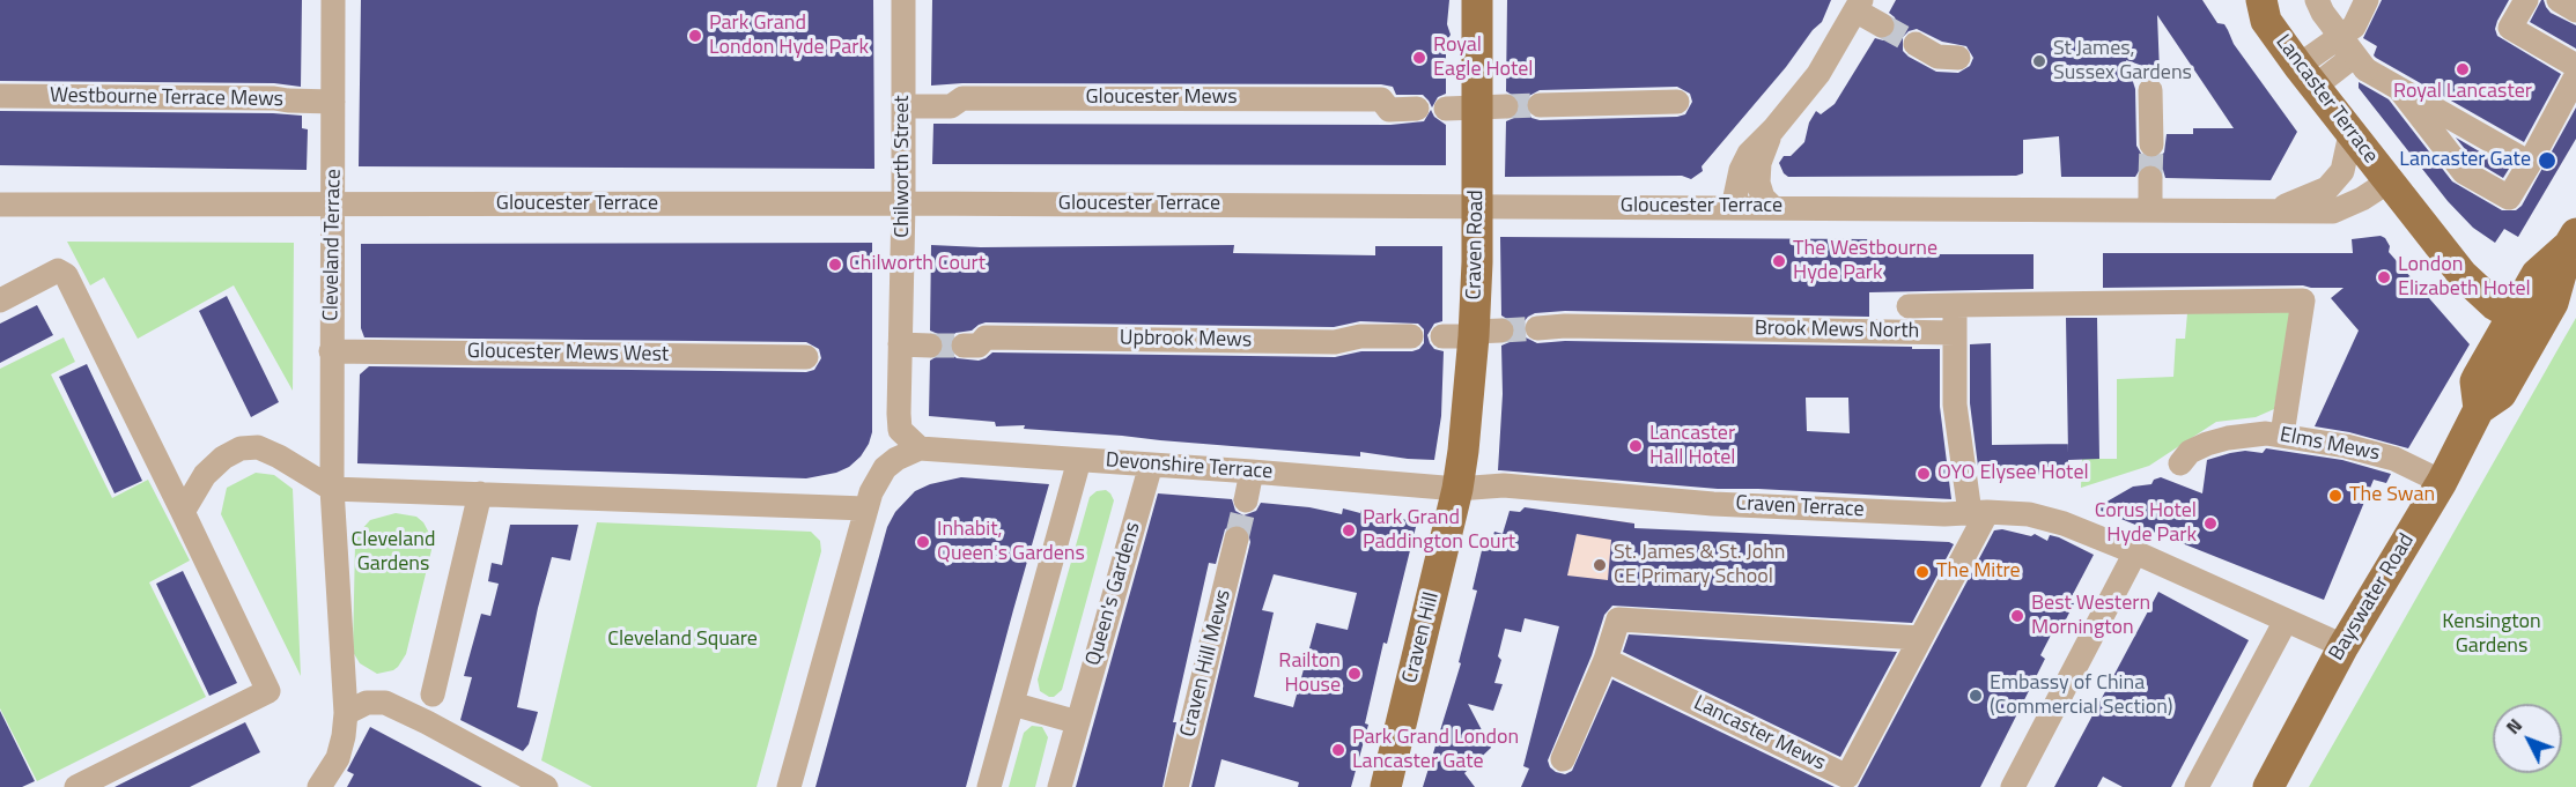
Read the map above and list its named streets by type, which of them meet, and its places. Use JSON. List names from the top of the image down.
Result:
{
  "streets": {
    "main road": [
      "Lancaster Terrace",
      "Craven Road",
      "Bayswater Road",
      "Craven Hill"
    ],
    "street": [
      "Westbourne Terrace Mews",
      "Gloucester Mews",
      "Chilworth Street",
      "Gloucester Terrace",
      "Cleveland Terrace",
      "Brook Mews North",
      "Upbrook Mews",
      "Gloucester Mews West",
      "Elms Mews",
      "Devonshire Terrace",
      "Craven Terrace",
      "Queen's Gardens",
      "Craven Hill Mews",
      "Lancaster Mews"
    ]
  },
  "crossings": [
    ["Westbourne Terrace Mews", "Cleveland Terrace"],
    ["Gloucester Mews", "Chilworth Street"],
    ["Lancaster Terrace", "Gloucester Terrace"],
    ["Lancaster Terrace", "Bayswater Road"],
    ["Chilworth Street", "Gloucester Terrace"],
    ["Chilworth Street", "Devonshire Terrace"],
    ["Gloucester Terrace", "Cleveland Terrace"],
    ["Gloucester Terrace", "Craven Road"],
    ["Cleveland Terrace", "Gloucester Mews West"],
    ["Craven Road", "Devonshire Terrace"],
    ["Craven Road", "Craven Terrace"],
    ["Craven Road", "Craven Hill"],
    ["Elms Mews", "Bayswater Road"],
    ["Devonshire Terrace", "Craven Terrace"],
    ["Devonshire Terrace", "Queen's Gardens"],
    ["Devonshire Terrace", "Craven Hill"],
    ["Craven Terrace", "Craven Hill"],
    ["Craven Terrace", "Lancaster Mews"]
  ],
  "parks": ["Cleveland Gardens", "Kensington Gardens", "Cleveland Square"],
  "places": [
    "Park Grand London Hyde Park",
    "Royal Eagle Hotel",
    "St James, Sussex Gardens",
    "Royal Lancaster",
    "Lancaster Gate",
    "The Westbourne Hyde Park",
    "Chilworth Court",
    "London Elizabeth Hotel",
    "Lancaster Hall Hotel",
    "OYO Elysee Hotel",
    "The Swan",
    "Corus Hotel Hyde Park",
    "Park Grand Paddington Court",
    "Inhabit, Queen's Gardens",
    "St. James & St. John CE Primary School",
    "The Mitre",
    "Best Western Mornington",
    "Railton House",
    "Embassy of China (Commercial Section)",
    "Park Grand London Lancaster Gate"
  ],
  "north": "top left"
}
